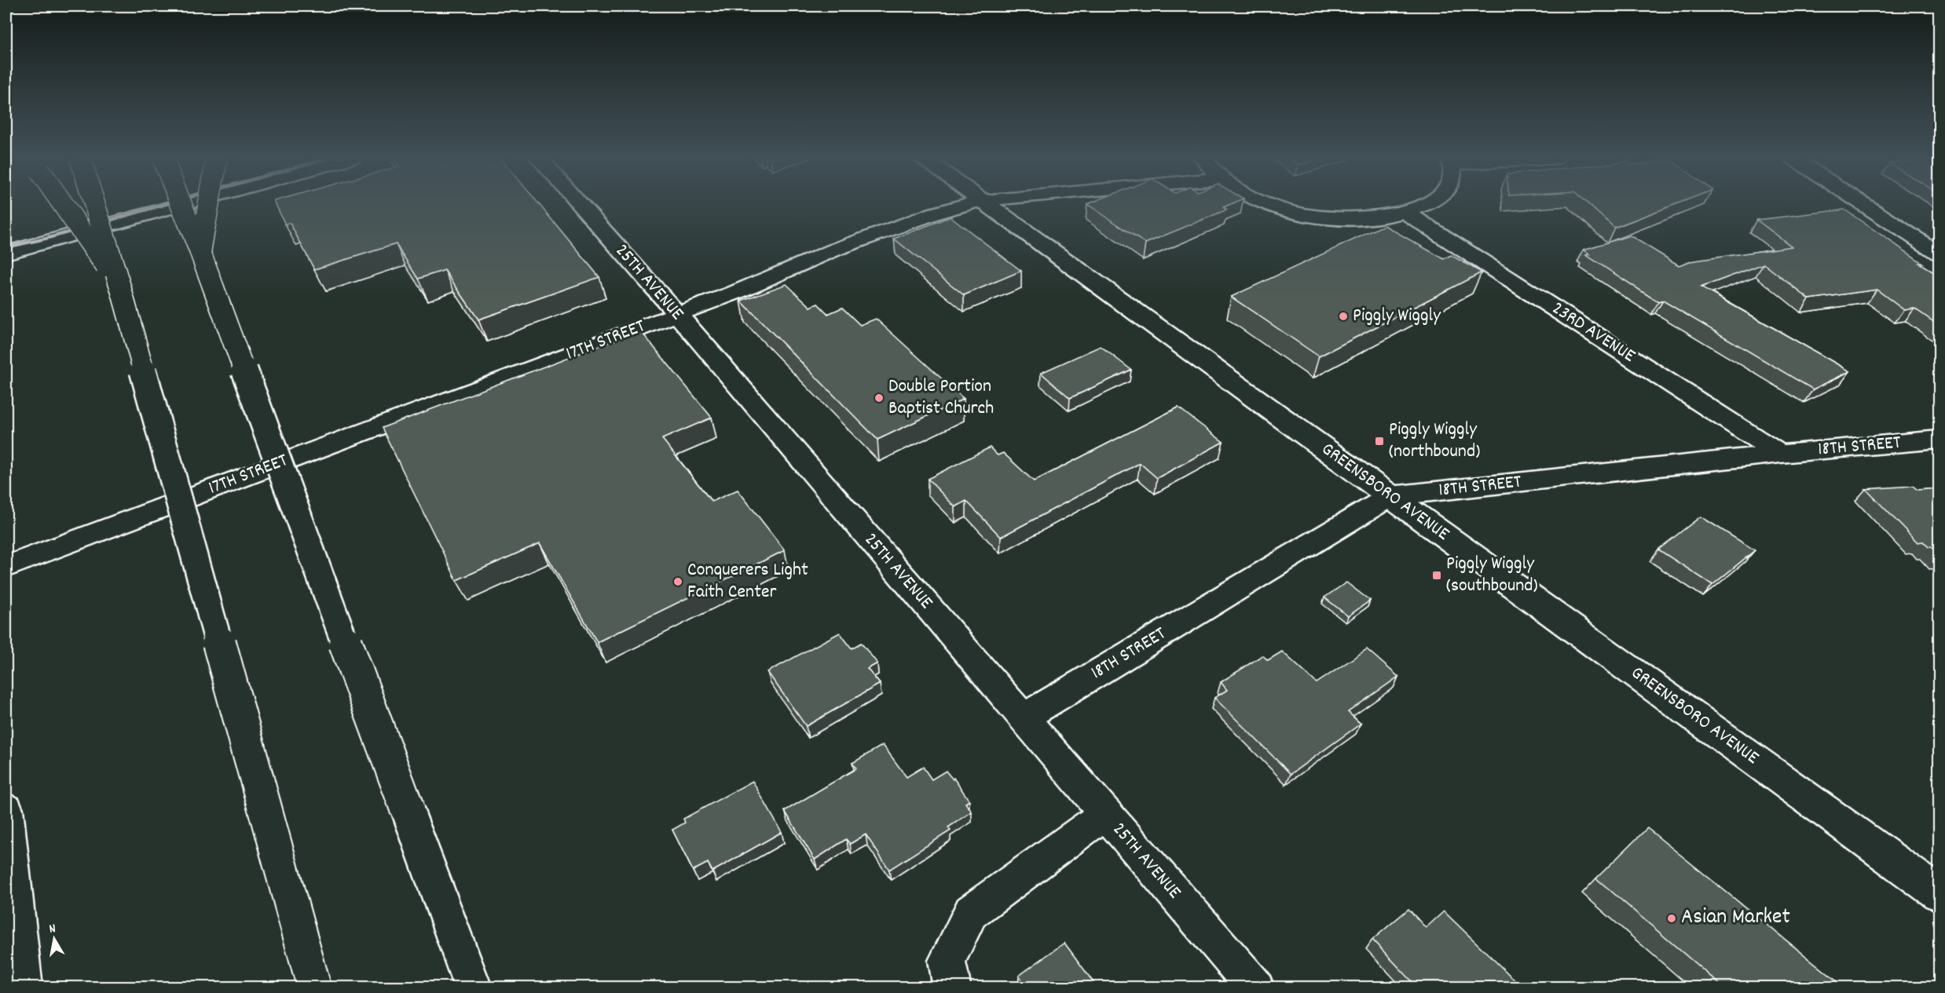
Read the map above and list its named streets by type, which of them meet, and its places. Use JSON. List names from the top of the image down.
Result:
{
  "streets": {
    "main road": [
      "25TH AVENUE",
      "23RD AVENUE",
      "17TH STREET",
      "18TH STREET",
      "GREENSBORO AVENUE"
    ]
  },
  "crossings": [
    ["25TH AVENUE", "17TH STREET"],
    ["25TH AVENUE", "18TH STREET"],
    ["23RD AVENUE", "18TH STREET"],
    ["18TH STREET", "GREENSBORO AVENUE"]
  ],
  "places": {
    "other": [
      "Piggly Wiggly",
      "Double Portion Baptist Church",
      "Conquerers Light Faith Center",
      "Asian Market"
    ],
    "transit": ["Piggly Wiggly (northbound)", "Piggly Wiggly (southbound)"]
  },
  "north": "top"
}
